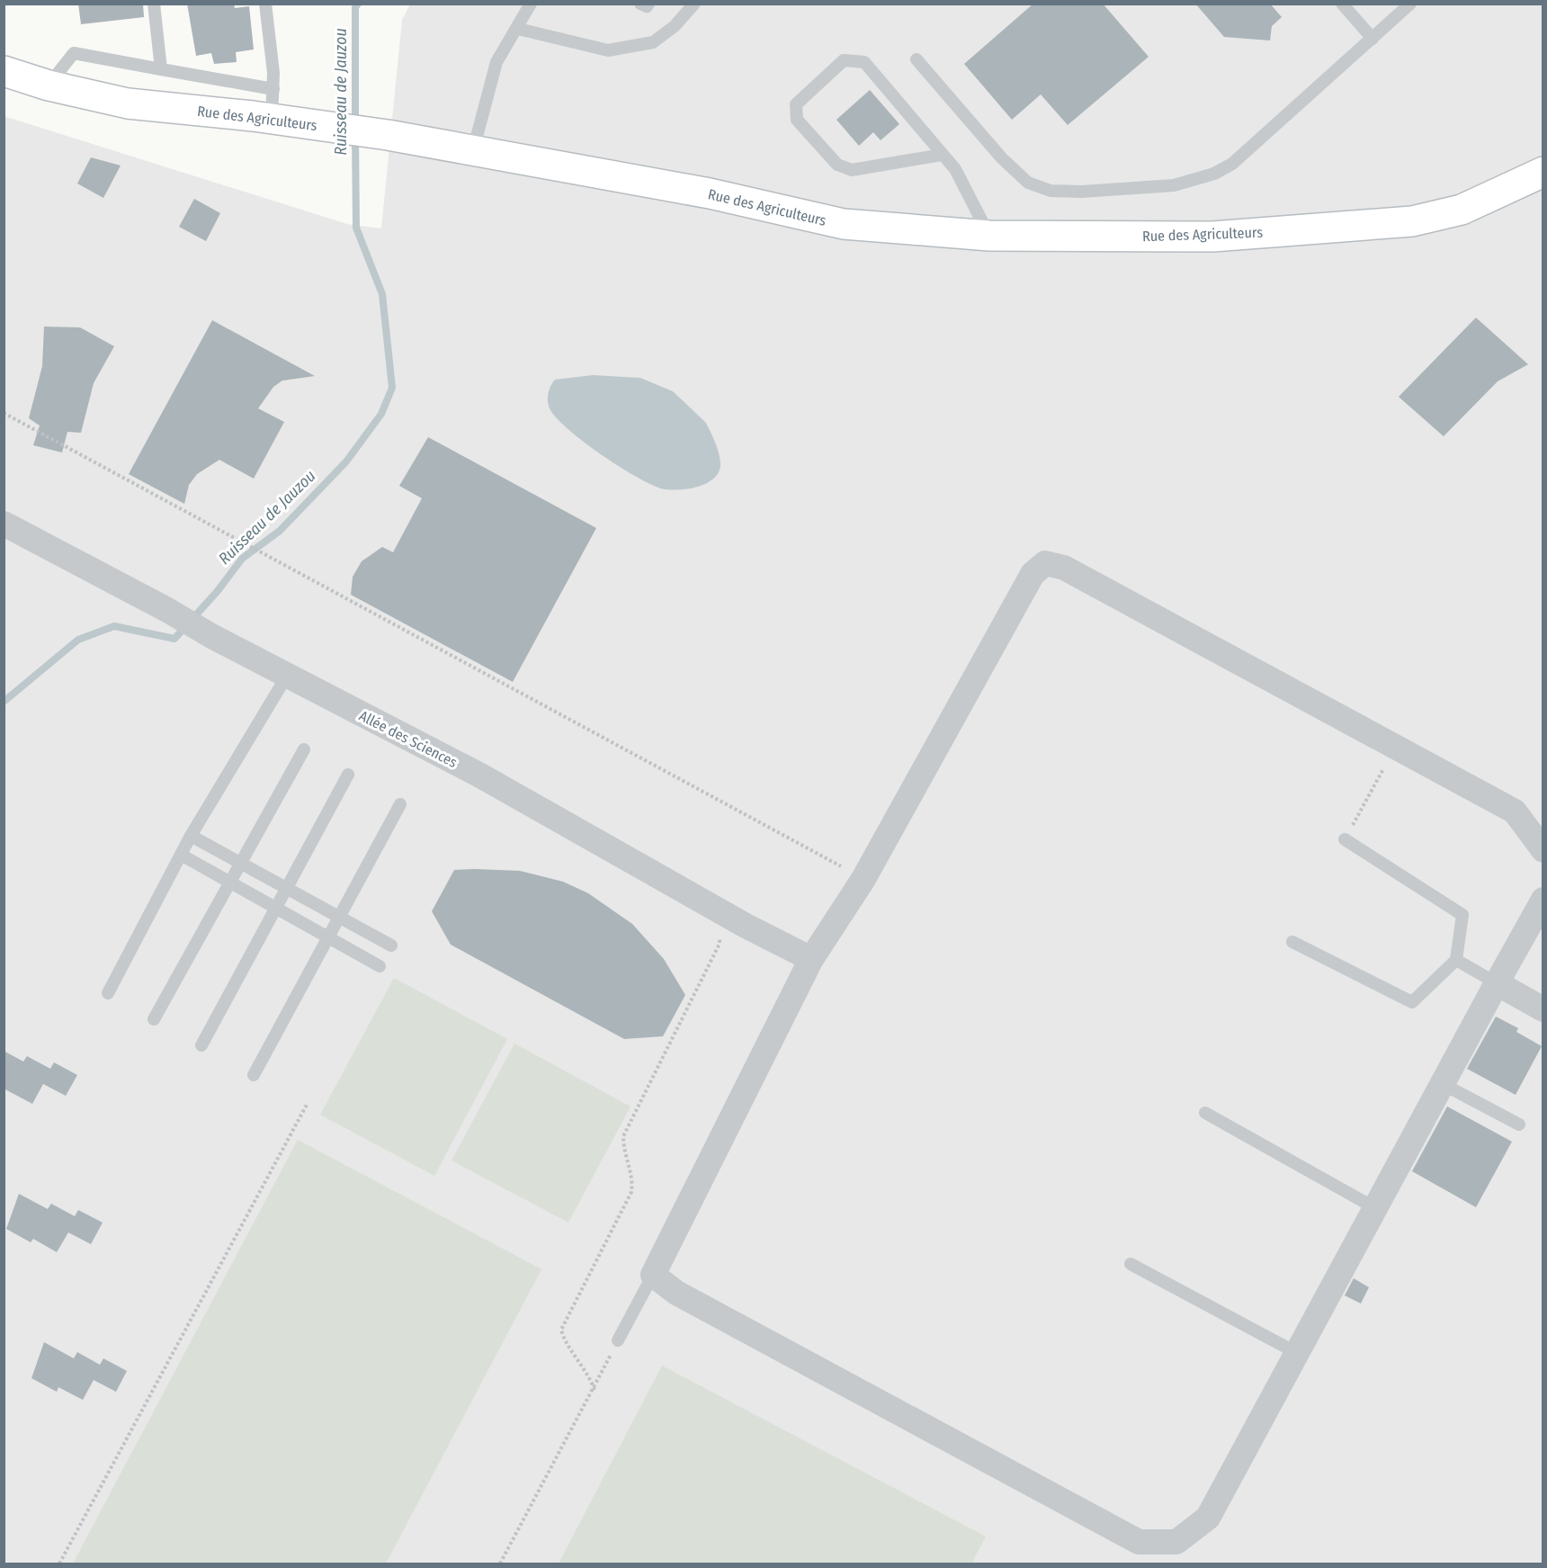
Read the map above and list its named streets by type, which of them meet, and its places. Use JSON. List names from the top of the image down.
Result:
{
  "streets": {
    "street": ["Rue des Agriculteurs", "Allée des Sciences"]
  },
  "water": ["Ruisseau de Jauzou"]
}
